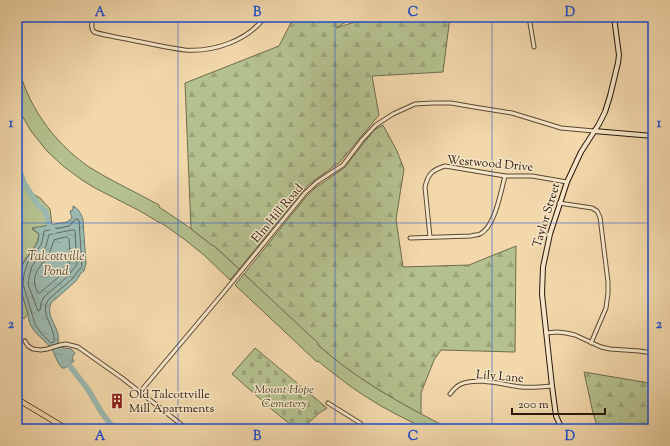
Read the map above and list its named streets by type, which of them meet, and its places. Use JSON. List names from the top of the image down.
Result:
{
  "streets": {
    "street": [
      "Westwood Drive",
      "Elm Hill Road",
      "Taylor Street",
      "Lily Lane"
    ]
  },
  "crossings": [
    ["Westwood Drive", "Taylor Street"],
    ["Elm Hill Road", "Taylor Street"],
    ["Taylor Street", "Lily Lane"]
  ],
  "water": ["Talcottville Pond"],
  "parks": ["Mount Hope Cemetery"],
  "places": {
    "building": ["Old Talcottville Mill Apartments"]
  },
  "scale_bar": "200 m",
  "grid": {
    "columns": [
      "A",
      "B",
      "C",
      "D"
    ],
    "rows": ["1", "2"]
  }
}
